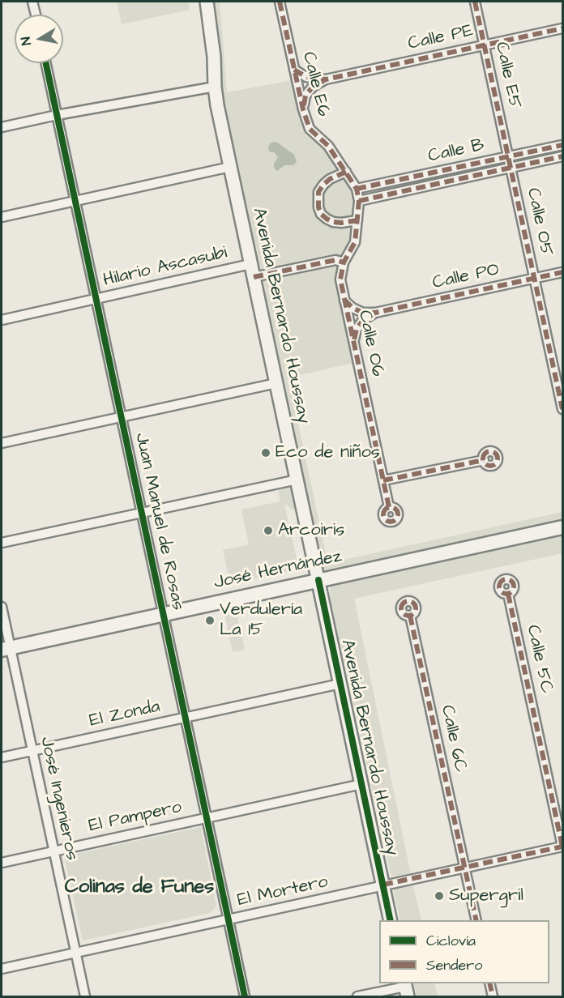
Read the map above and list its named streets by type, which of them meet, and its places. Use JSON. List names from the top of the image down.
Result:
{
  "streets": {
    "main road": ["Avenida Bernardo Houssay", "José Hernández"],
    "street": [
      "Calle PE",
      "Calle E5",
      "Calle E6",
      "Calle B",
      "Calle O5",
      "Hilario Ascasubi",
      "Calle PO",
      "Calle O6",
      "Juan Manuel de Rosas",
      "Calle 5C",
      "El Zonda",
      "Calle 6C",
      "José Ingenieros",
      "El Pampero",
      "El Mortero"
    ]
  },
  "crossings": [
    ["Calle PE", "Calle E5"],
    ["Calle PE", "Calle E6"],
    ["Calle E5", "Calle B"],
    ["Calle E5", "Calle O5"],
    ["Calle E6", "Calle B"],
    ["Calle E6", "Calle O6"],
    ["Calle B", "Calle O5"],
    ["Calle B", "Calle O6"],
    ["Calle O5", "Calle PO"],
    ["Hilario Ascasubi", "Avenida Bernardo Houssay"],
    ["Hilario Ascasubi", "Juan Manuel de Rosas"],
    ["Calle PO", "Calle O6"],
    ["Avenida Bernardo Houssay", "José Hernández"],
    ["Avenida Bernardo Houssay", "El Zonda"],
    ["Avenida Bernardo Houssay", "El Pampero"],
    ["Avenida Bernardo Houssay", "El Mortero"],
    ["Juan Manuel de Rosas", "José Hernández"],
    ["Juan Manuel de Rosas", "El Zonda"],
    ["Juan Manuel de Rosas", "El Pampero"],
    ["Juan Manuel de Rosas", "El Mortero"],
    ["José Hernández", "José Ingenieros"],
    ["Calle 5C", "El Mortero"],
    ["El Zonda", "José Ingenieros"],
    ["Calle 6C", "El Mortero"],
    ["José Ingenieros", "El Pampero"],
    ["José Ingenieros", "El Mortero"]
  ],
  "districts": ["Colinas de Funes"],
  "places": [
    "Eco de niños",
    "Arcoiris",
    "Verdulería La 15",
    "Supergril"
  ],
  "legend": ["Ciclovía", "Sendero"],
  "north": "left"
}
